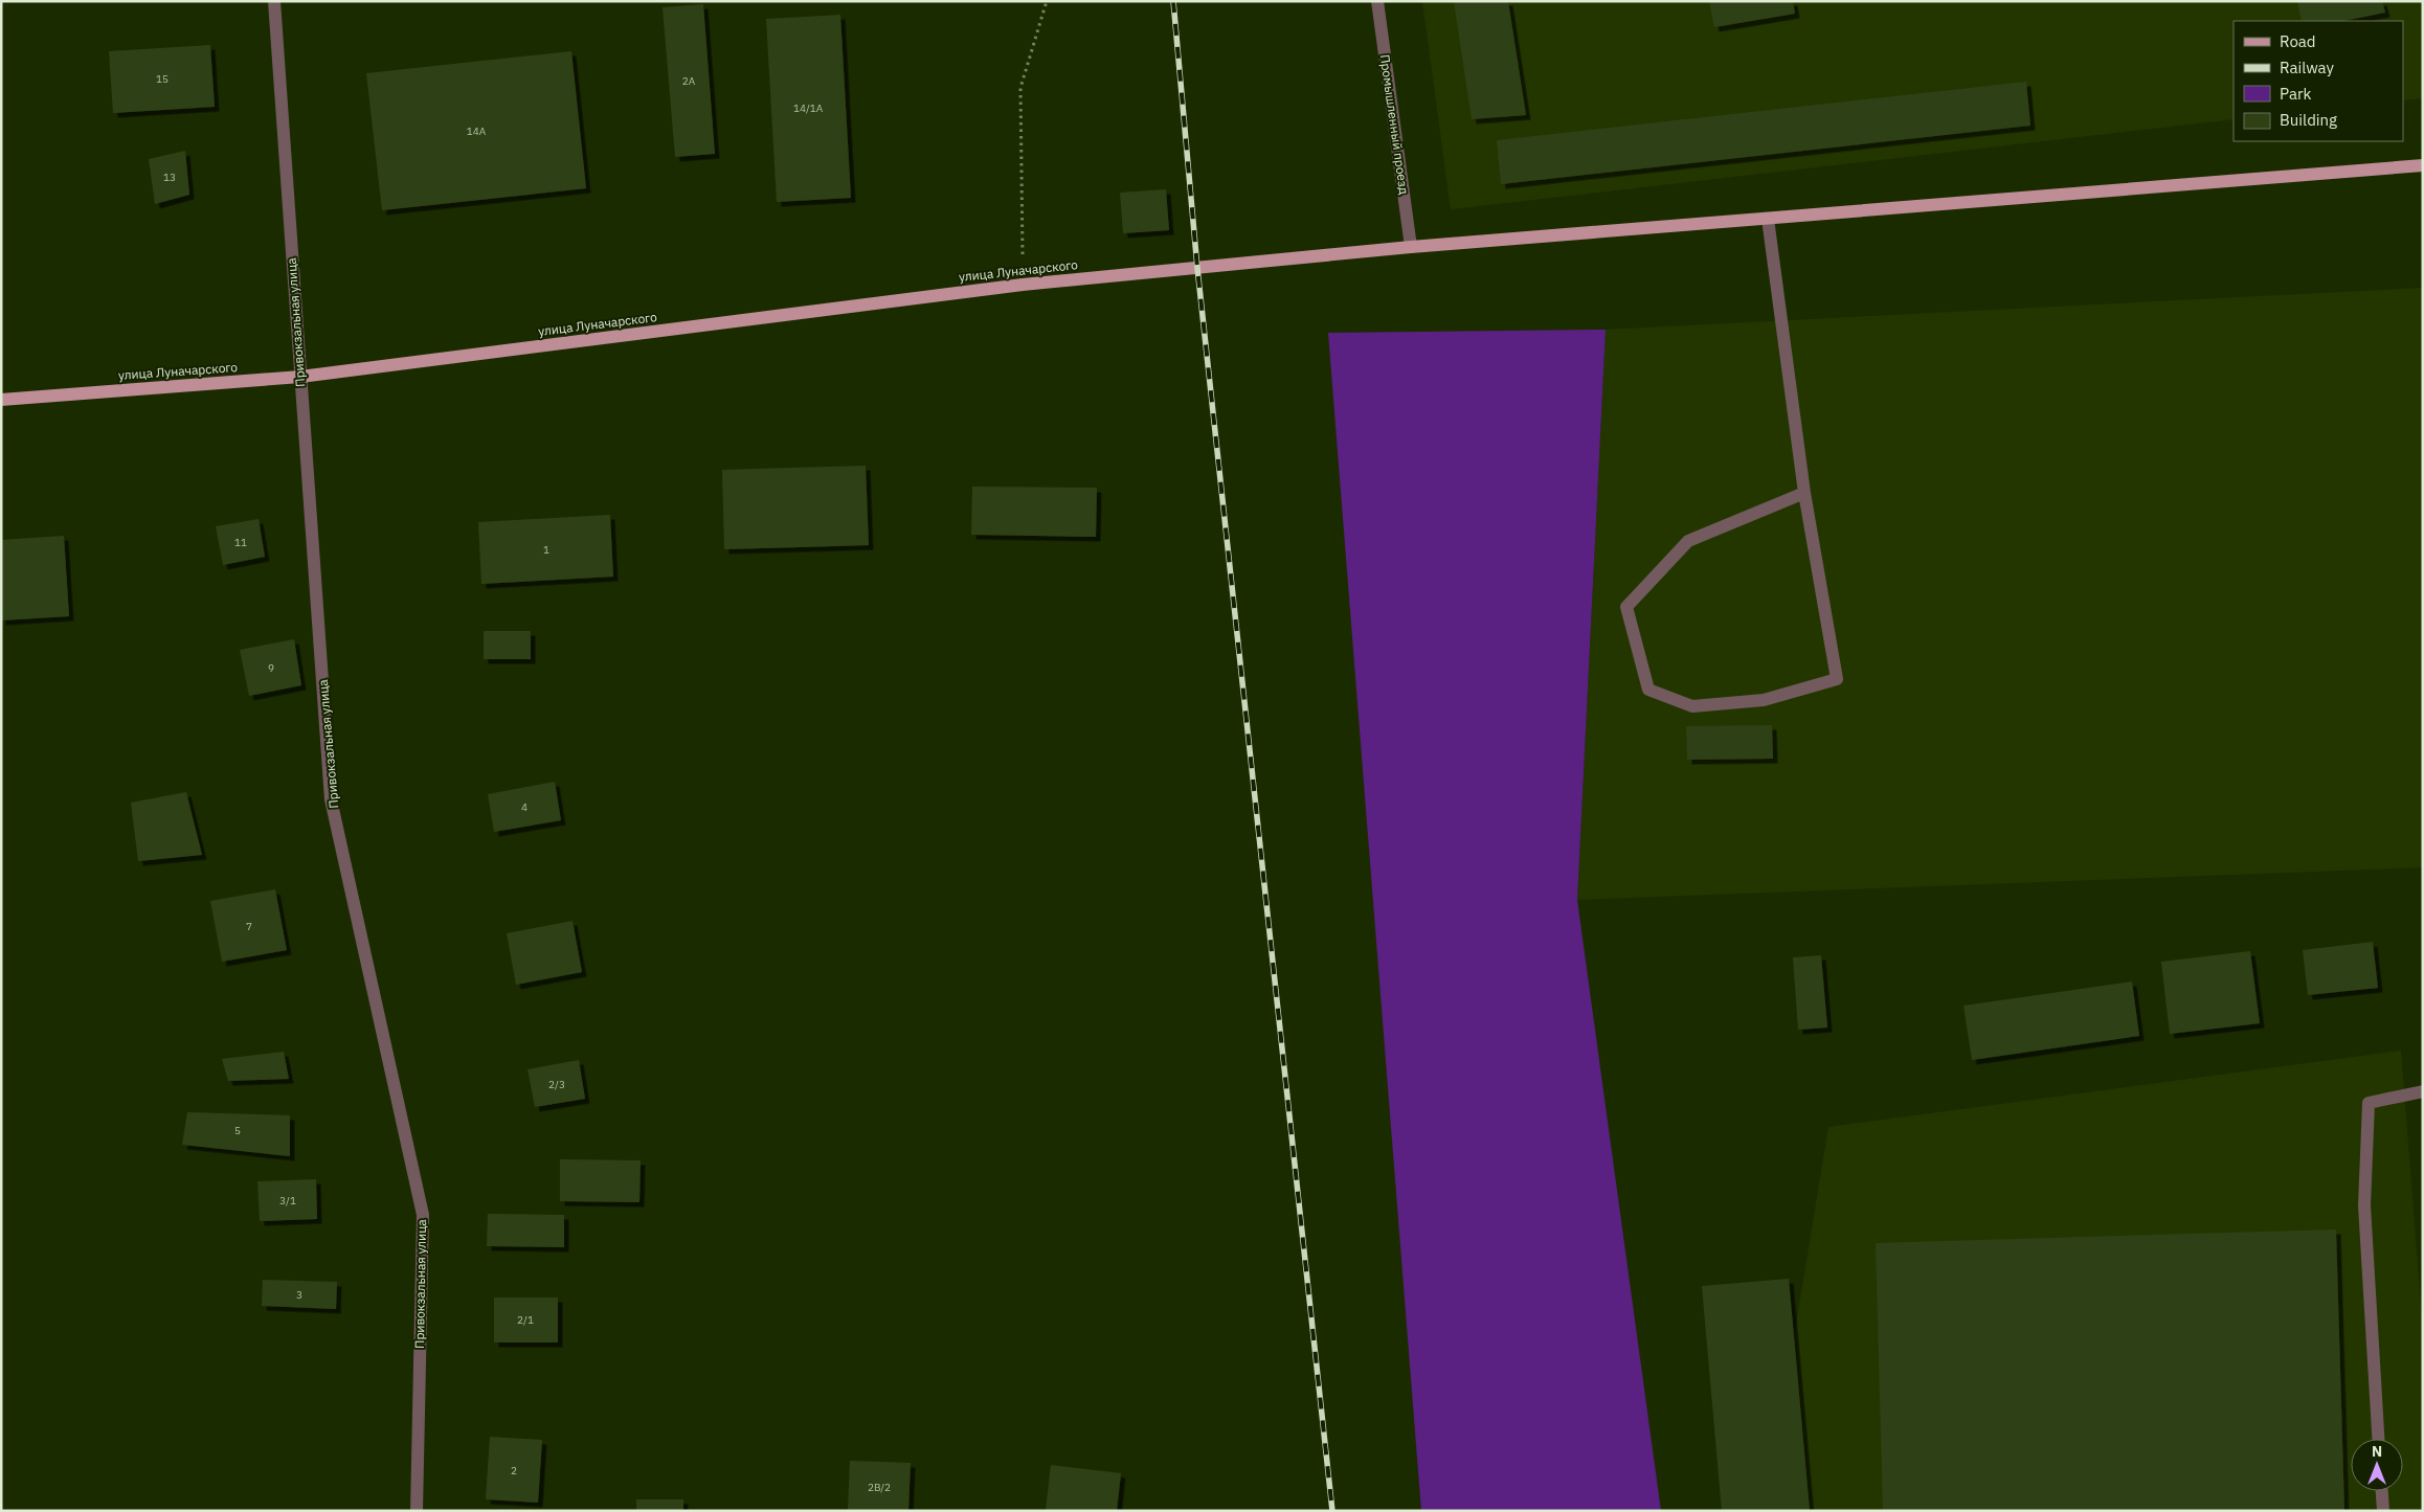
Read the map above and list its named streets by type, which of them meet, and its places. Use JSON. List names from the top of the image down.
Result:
{
  "streets": {
    "main road": ["улица Луначарского"],
    "street": ["Промышленный проезд", "Привокзальная улица"]
  },
  "crossings": [
    ["Промышленный проезд", "улица Луначарского"],
    ["улица Луначарского", "Привокзальная улица"]
  ],
  "house_numbers": [
    "15",
    "2А",
    "14/1А",
    "14А",
    "13",
    "11",
    "1",
    "9",
    "4",
    "7",
    "2/3",
    "5",
    "3/1",
    "3",
    "2/1",
    "2",
    "2В/2"
  ],
  "legend": [
    "Road",
    "Railway",
    "Park",
    "Building"
  ],
  "north": "top"
}
